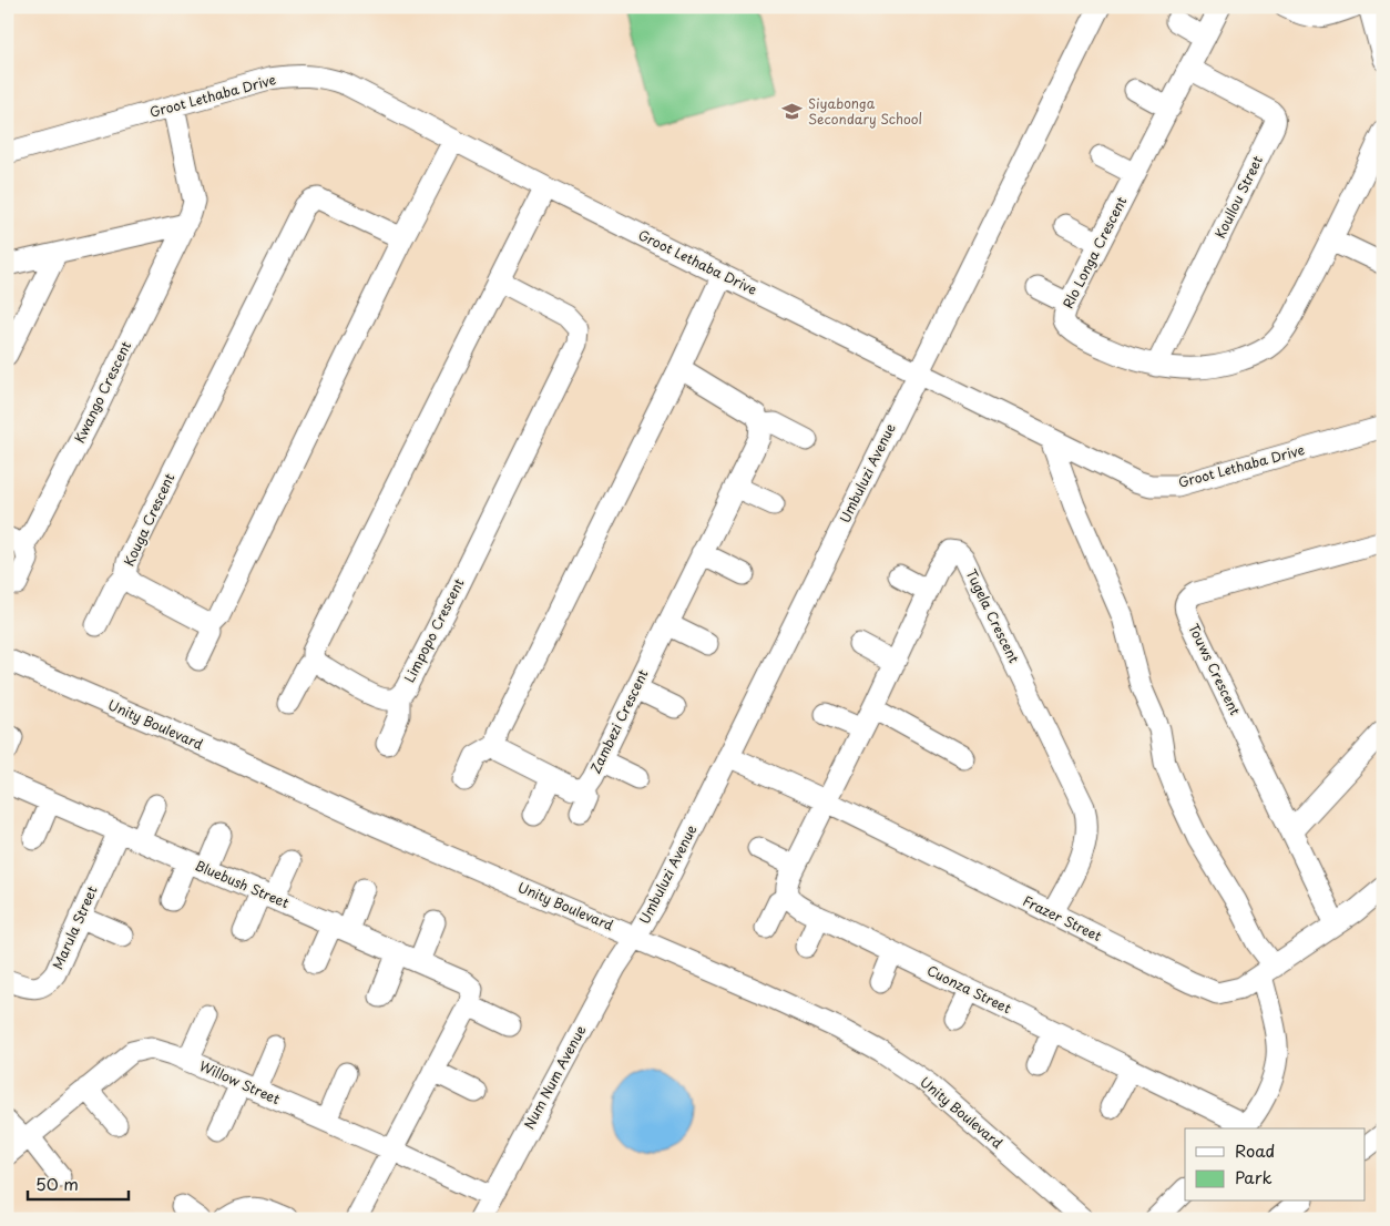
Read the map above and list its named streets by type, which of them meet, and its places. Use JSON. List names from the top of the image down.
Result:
{
  "streets": {
    "street": [
      "Groot Lethaba Drive",
      "Koullou Street",
      "Rlo Longa Crescent",
      "Kwango Crescent",
      "Umbuluzi Avenue",
      "Kouga Crescent",
      "Tugela Crescent",
      "Limpopo Crescent",
      "Touws Crescent",
      "Zambezi Crescent",
      "Unity Boulevard",
      "Bluebush Street",
      "Frazer Street",
      "Marula Street",
      "Cuonza Street",
      "Num Num Avenue",
      "Willow Street"
    ]
  },
  "crossings": [
    ["Groot Lethaba Drive", "Kwango Crescent"],
    ["Groot Lethaba Drive", "Umbuluzi Avenue"],
    ["Koullou Street", "Rlo Longa Crescent"],
    ["Umbuluzi Avenue", "Unity Boulevard"],
    ["Umbuluzi Avenue", "Frazer Street"],
    ["Umbuluzi Avenue", "Num Num Avenue"],
    ["Tugela Crescent", "Frazer Street"],
    ["Touws Crescent", "Frazer Street"],
    ["Unity Boulevard", "Num Num Avenue"],
    ["Bluebush Street", "Marula Street"],
    ["Num Num Avenue", "Willow Street"]
  ],
  "places": {
    "school or university": ["Siyabonga Secondary School"]
  },
  "legend": ["Road", "Park"],
  "scale_bar": "50 m"
}
